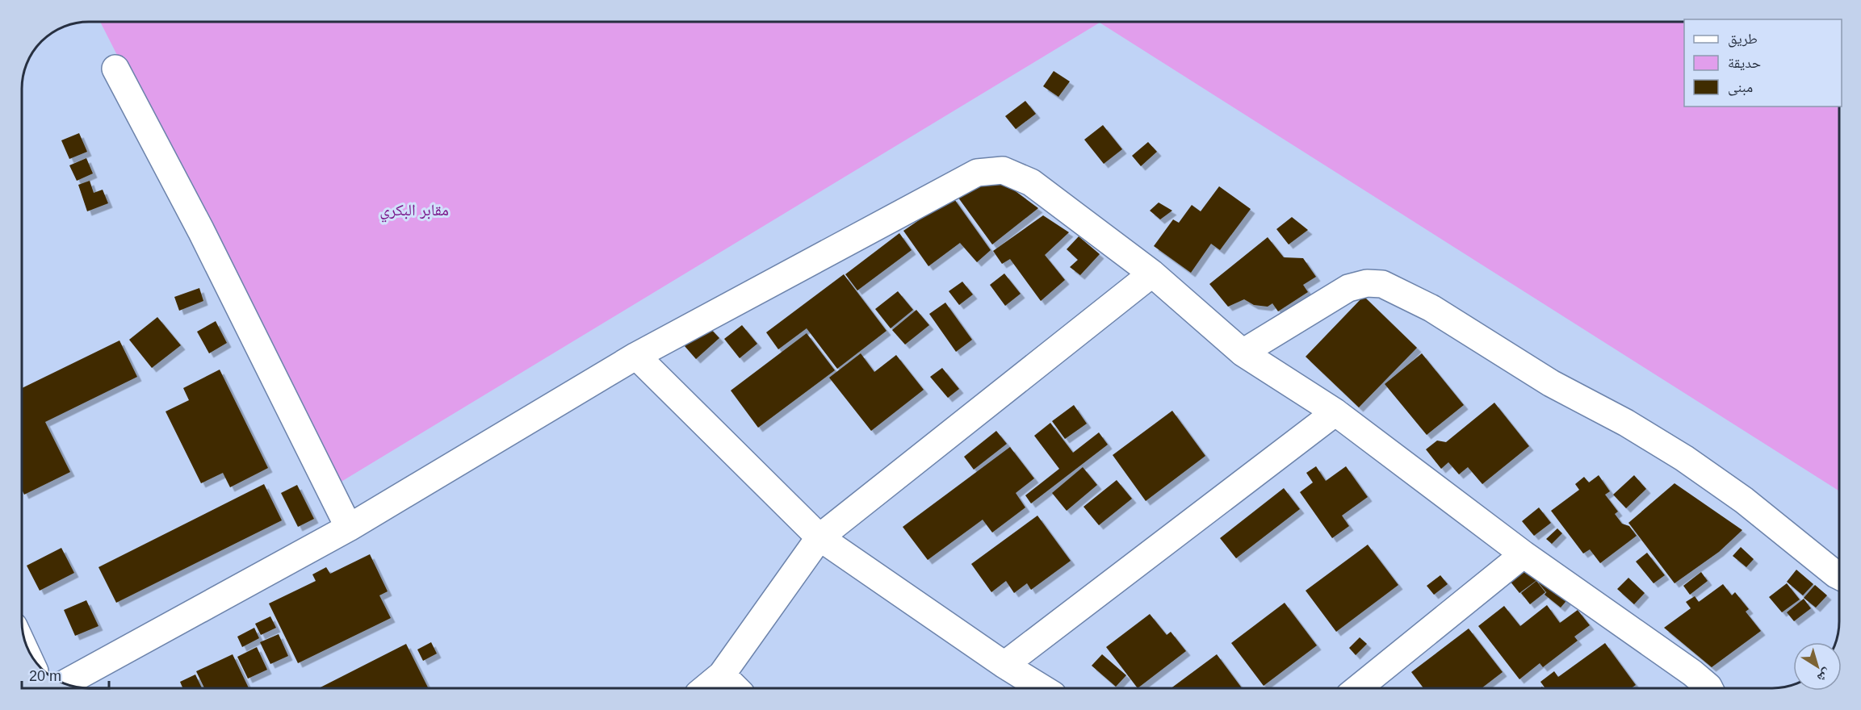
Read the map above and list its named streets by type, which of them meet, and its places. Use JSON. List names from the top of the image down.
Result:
{
  "parks": ["مقابر البكري"],
  "legend": ["طريق", "حديقة", "مبنى"],
  "scale_bar": "20 m",
  "north": "bottom right"
}
